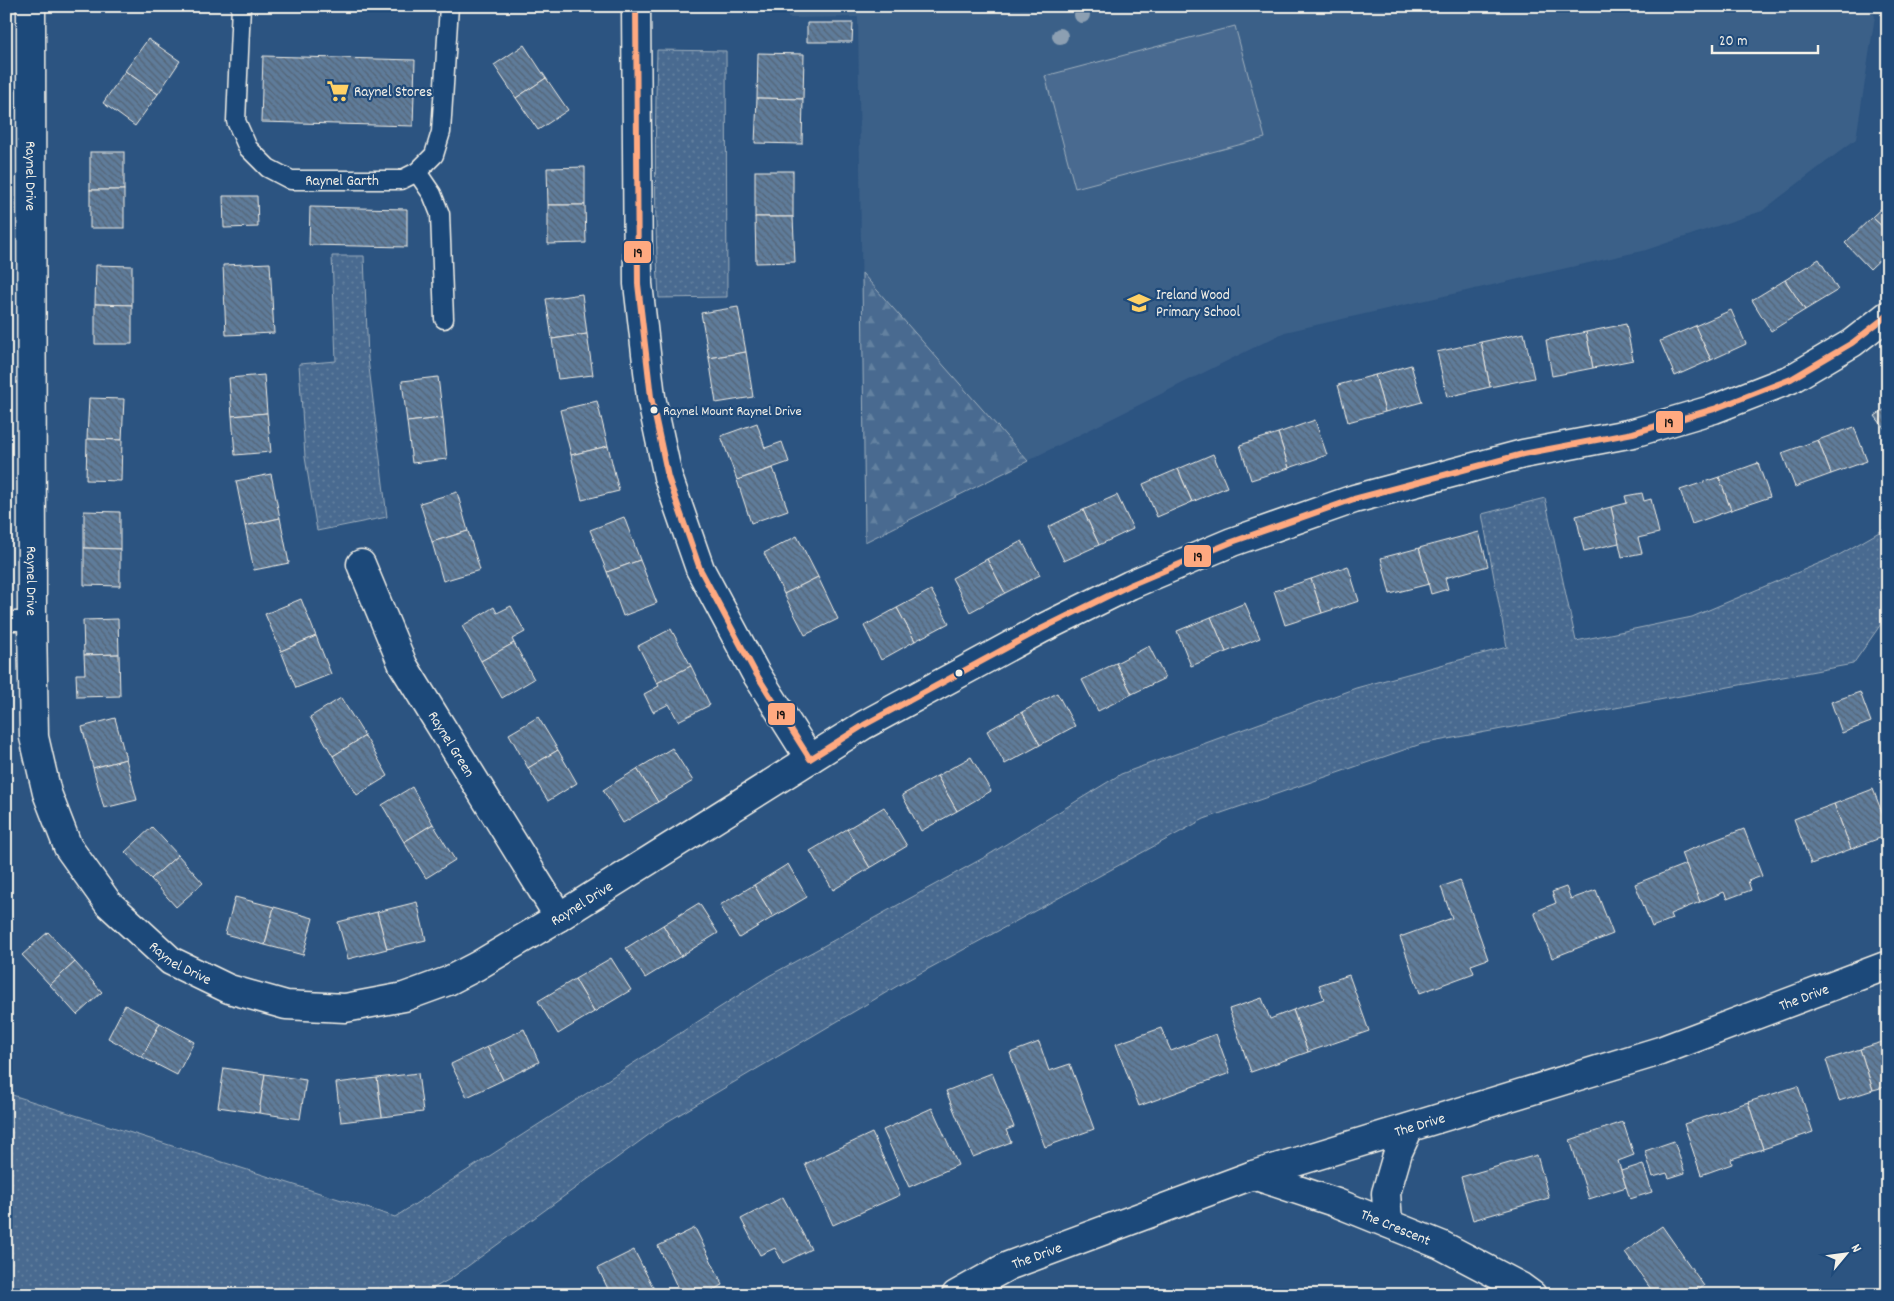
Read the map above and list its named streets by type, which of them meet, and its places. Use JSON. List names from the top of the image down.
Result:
{
  "streets": {
    "street": [
      "Raynel Drive",
      "Raynel Green",
      "The Drive",
      "The Crescent"
    ],
    "lane": ["Raynel Garth"]
  },
  "crossings": [
    ["Raynel Drive", "Raynel Green"],
    ["The Drive", "The Crescent"]
  ],
  "places": {
    "supermarket": ["Raynel Stores"],
    "school or university": ["Ireland Wood Primary School"],
    "other": ["Raynel Mount Raynel Drive"]
  },
  "lines": ["transit line 19"],
  "scale_bar": "20 m",
  "north": "top right"
}
